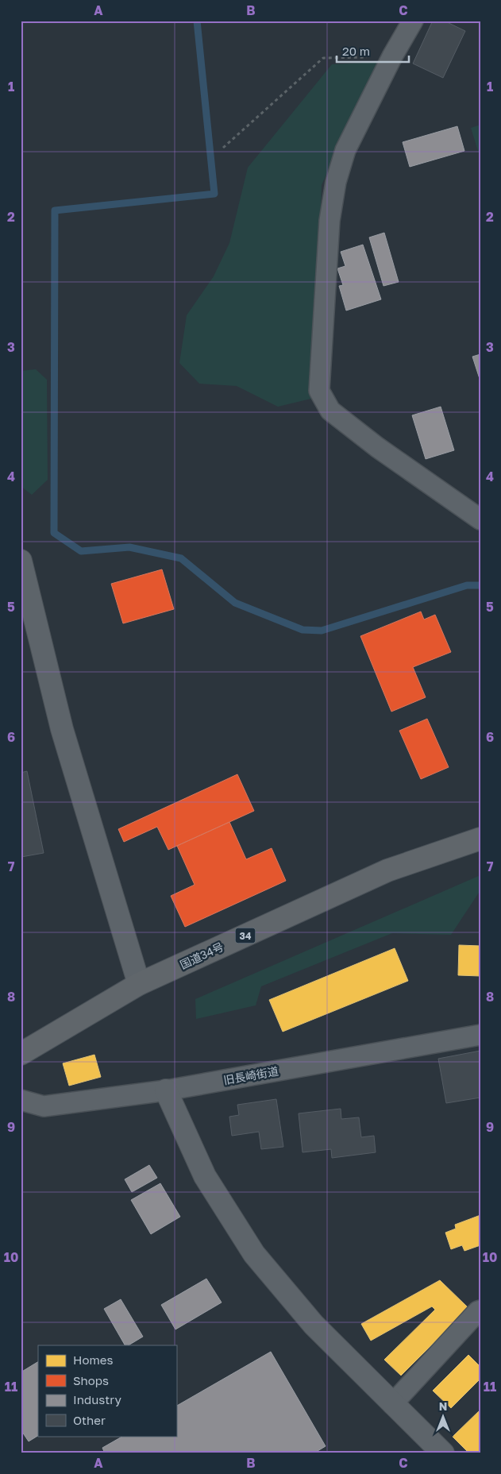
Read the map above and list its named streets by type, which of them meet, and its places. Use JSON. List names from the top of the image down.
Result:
{
  "streets": {
    "highway": ["34", "国道34号"],
    "street": ["旧長崎街道"]
  },
  "legend": [
    "Homes",
    "Shops",
    "Industry",
    "Other"
  ],
  "scale_bar": "20 m",
  "north": "top",
  "grid": {
    "columns": ["A", "B", "C"],
    "rows": [
      "1",
      "2",
      "3",
      "4",
      "5",
      "6",
      "7",
      "8",
      "9",
      "10",
      "11"
    ]
  }
}
